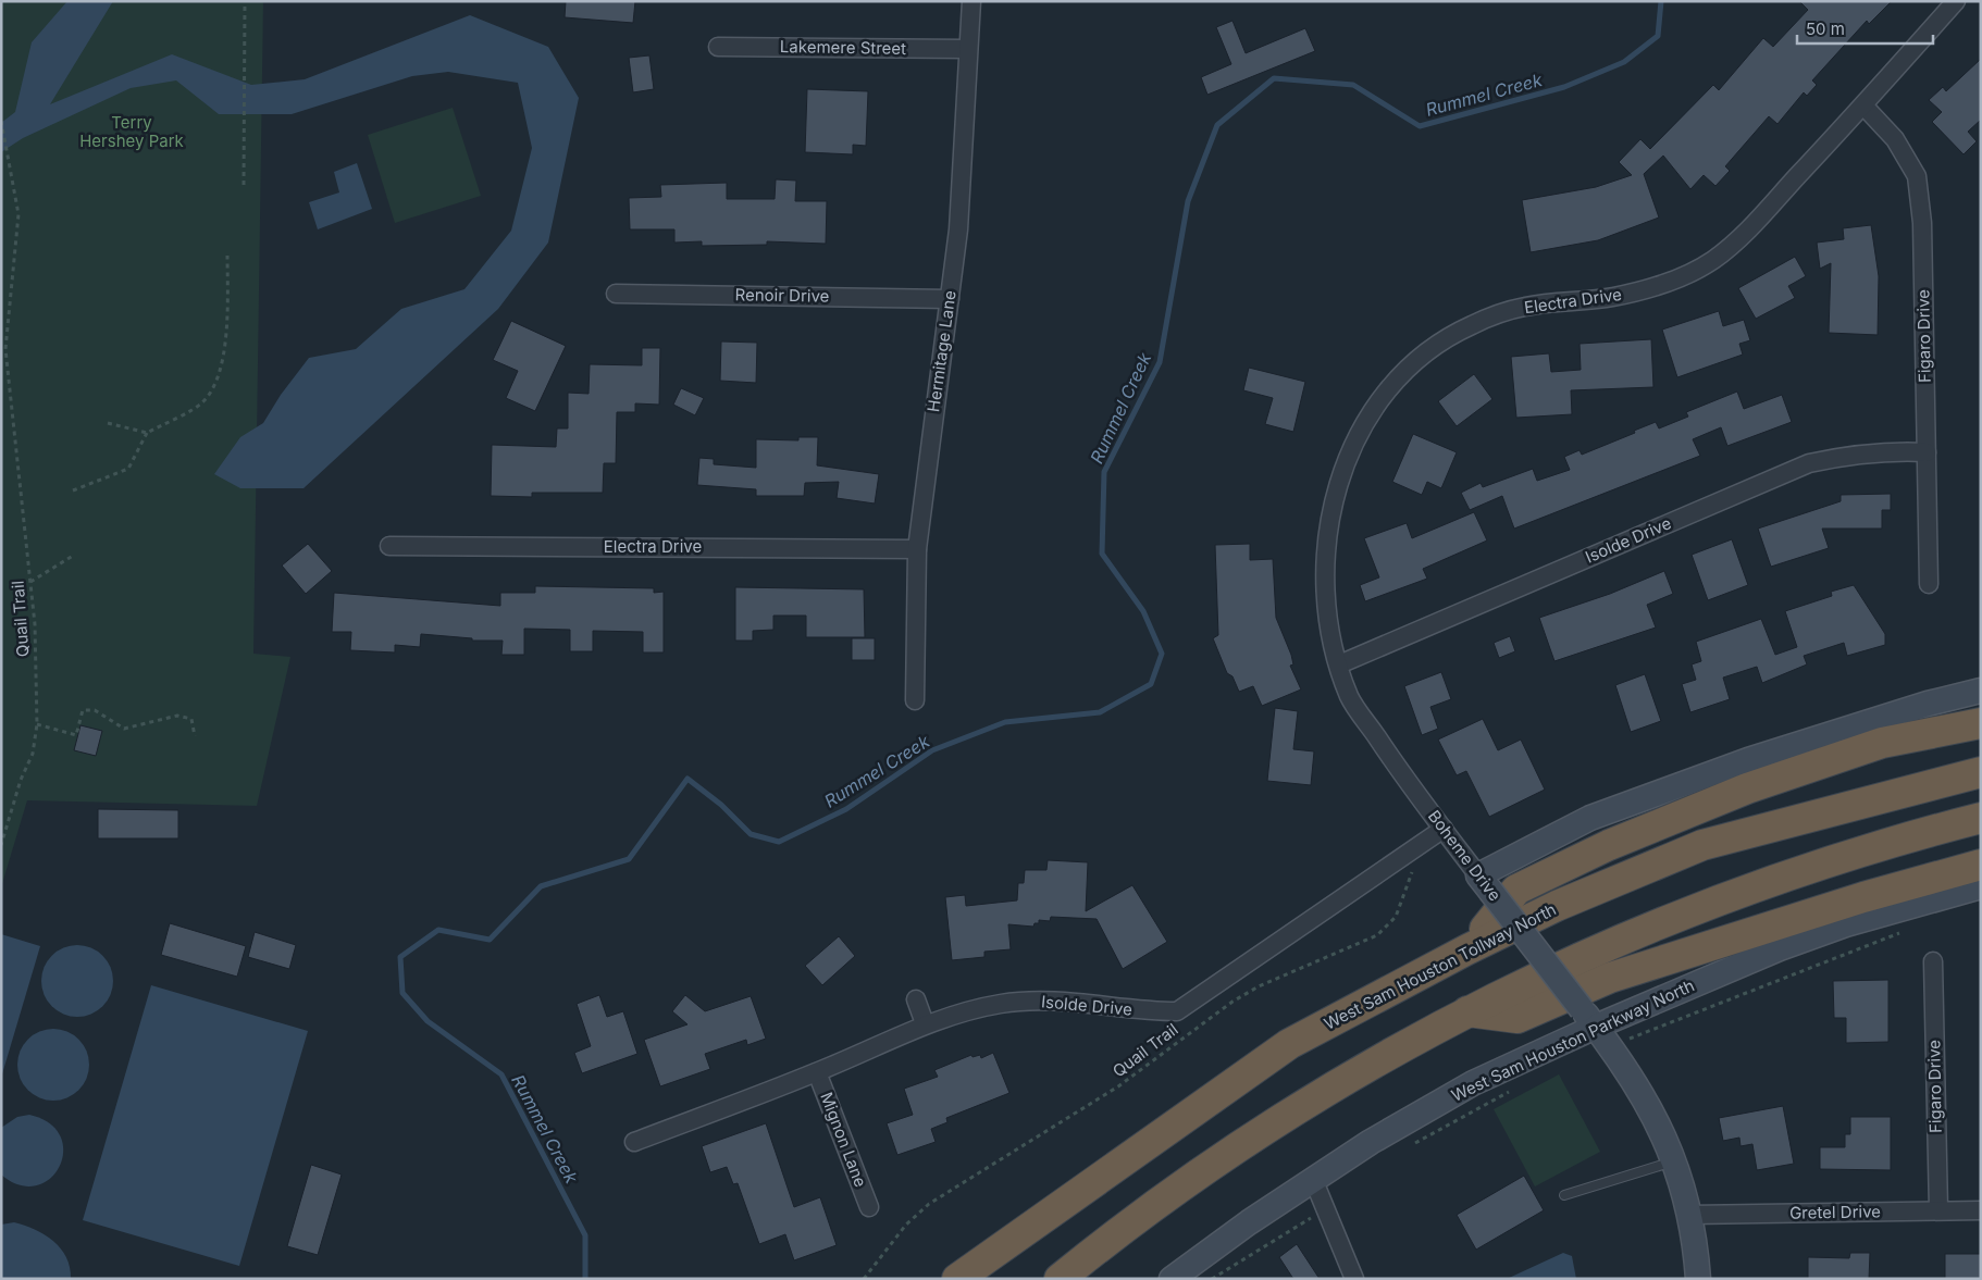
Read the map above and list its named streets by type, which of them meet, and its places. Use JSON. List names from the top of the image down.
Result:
{
  "streets": {
    "highway": ["West Sam Houston Tollway North"],
    "main road": ["Boheme Drive", "West Sam Houston Parkway North"],
    "street": [
      "Lakemere Street",
      "Renoir Drive",
      "Electra Drive",
      "Figaro Drive",
      "Hermitage Lane",
      "Isolde Drive",
      "Mignon Lane",
      "Gretel Drive"
    ],
    "path": ["Quail Trail"]
  },
  "crossings": [
    ["Lakemere Street", "Hermitage Lane"],
    ["Renoir Drive", "Hermitage Lane"],
    ["Electra Drive", "Figaro Drive"],
    ["Electra Drive", "Hermitage Lane"],
    ["Electra Drive", "Isolde Drive"],
    ["Electra Drive", "Boheme Drive"],
    ["Figaro Drive", "Isolde Drive"],
    ["Figaro Drive", "Gretel Drive"],
    ["Isolde Drive", "Boheme Drive"],
    ["Isolde Drive", "Mignon Lane"],
    ["Boheme Drive", "West Sam Houston Parkway North"],
    ["Boheme Drive", "Gretel Drive"]
  ],
  "water": ["Rummel Creek"],
  "parks": ["Terry Hershey Park"],
  "scale_bar": "50 m"
}
